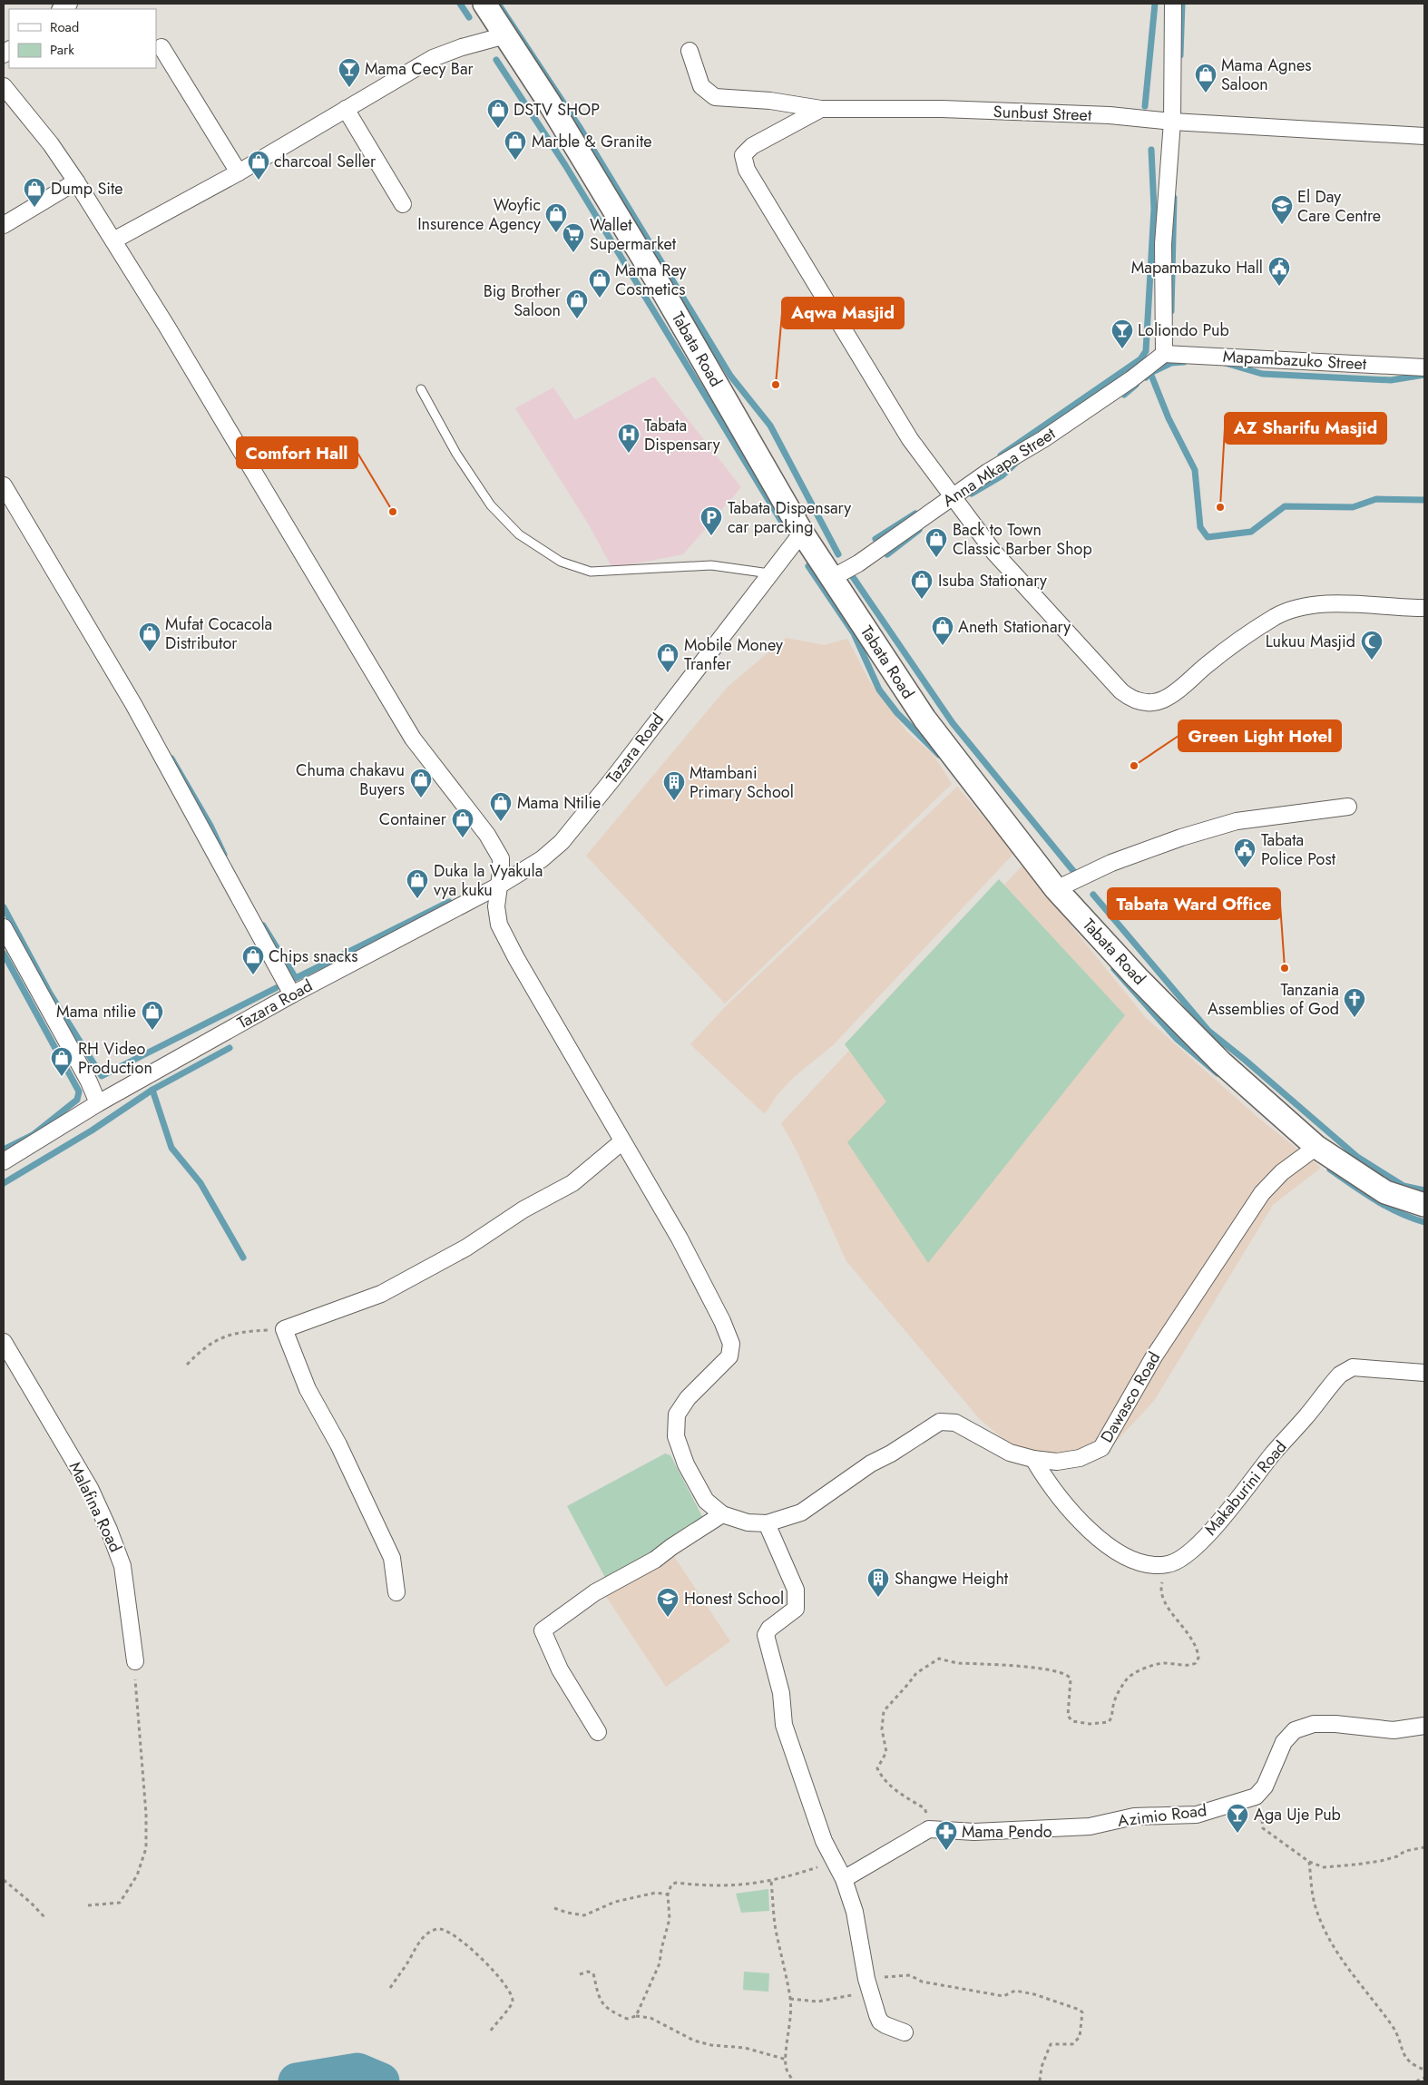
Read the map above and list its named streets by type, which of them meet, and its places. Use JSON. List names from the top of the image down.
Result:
{
  "streets": {
    "main road": ["Tabata Road"],
    "street": [
      "Sunbust Street",
      "Mapambazuko Street",
      "Anna Mkapa Street",
      "Tazara Road",
      "Dawasco Road",
      "Makaburini Road",
      "Malafina Road",
      "Azimio Road"
    ]
  },
  "crossings": [
    ["Tabata Road", "Anna Mkapa Street"],
    ["Tabata Road", "Tazara Road"],
    ["Tabata Road", "Dawasco Road"],
    ["Mapambazuko Street", "Anna Mkapa Street"]
  ],
  "places": {
    "bar": ["Mama Cecy Bar", "Loliondo Pub", "Aga Uje Pub"],
    "shop": [
      "Mama Agnes Saloon",
      "DSTV SHOP",
      "Marble & Granite",
      "charcoal Seller",
      "Dump Site",
      "Woyfic Insurence Agency",
      "Mama Rey Cosmetics",
      "Big Brother Saloon",
      "Back to Town Classic Barber Shop",
      "Isuba Stationary",
      "Aneth Stationary",
      "Mufat Cocacola Distributor",
      "Mobile Money Tranfer",
      "Chuma chakavu Buyers",
      "Mama Ntilie",
      "Container",
      "Duka la Vyakula vya kuku",
      "Chips snacks",
      "Mama ntilie",
      "RH Video Production"
    ],
    "school or university": ["El Day Care Centre", "Honest School"],
    "supermarket": ["Wallet Supermarket"],
    "public building": ["Mapambazuko Hall", "Tabata Police Post"],
    "other": [
      "Aqwa Masjid",
      "AZ Sharifu Masjid",
      "Comfort Hall",
      "Green Light Hotel",
      "Tabata Ward Office"
    ],
    "hospital": ["Tabata Dispensary"],
    "parking": ["Tabata Dispensary car parcking"],
    "mosque": ["Lukuu Masjid"],
    "building": ["Mtambani Primary School", "Shangwe Height"],
    "church": ["Tanzania Assemblies of God"],
    "pharmacy": ["Mama Pendo"]
  },
  "legend": ["Road", "Park"]
}
